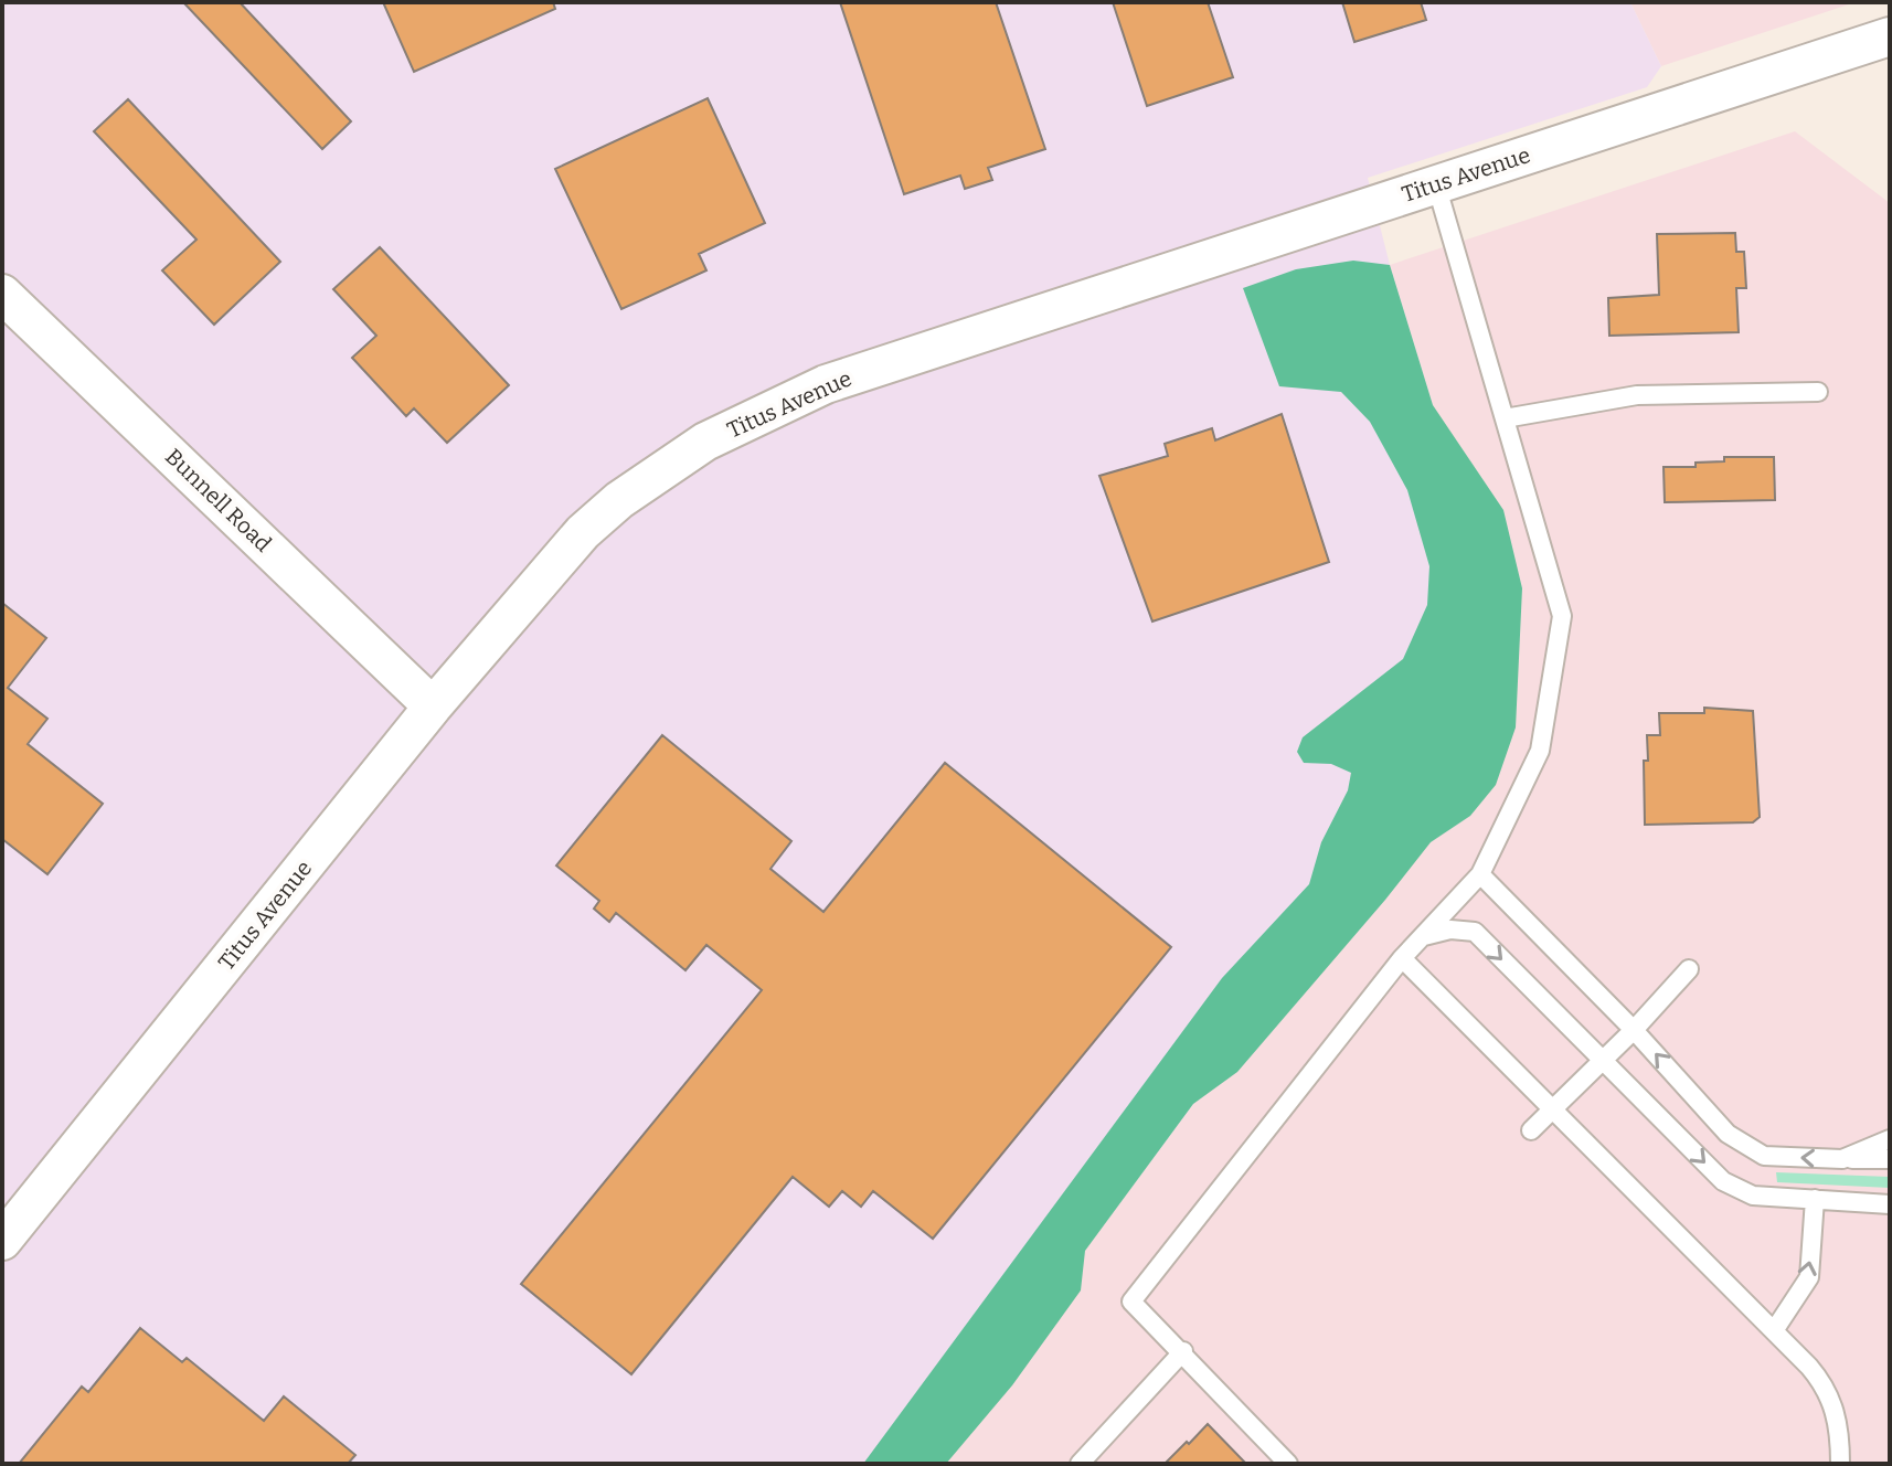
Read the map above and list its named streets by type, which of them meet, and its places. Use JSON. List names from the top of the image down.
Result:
{
  "streets": {
    "street": ["Titus Avenue", "Bunnell Road"]
  },
  "crossings": [
    ["Titus Avenue", "Bunnell Road"]
  ]
}
